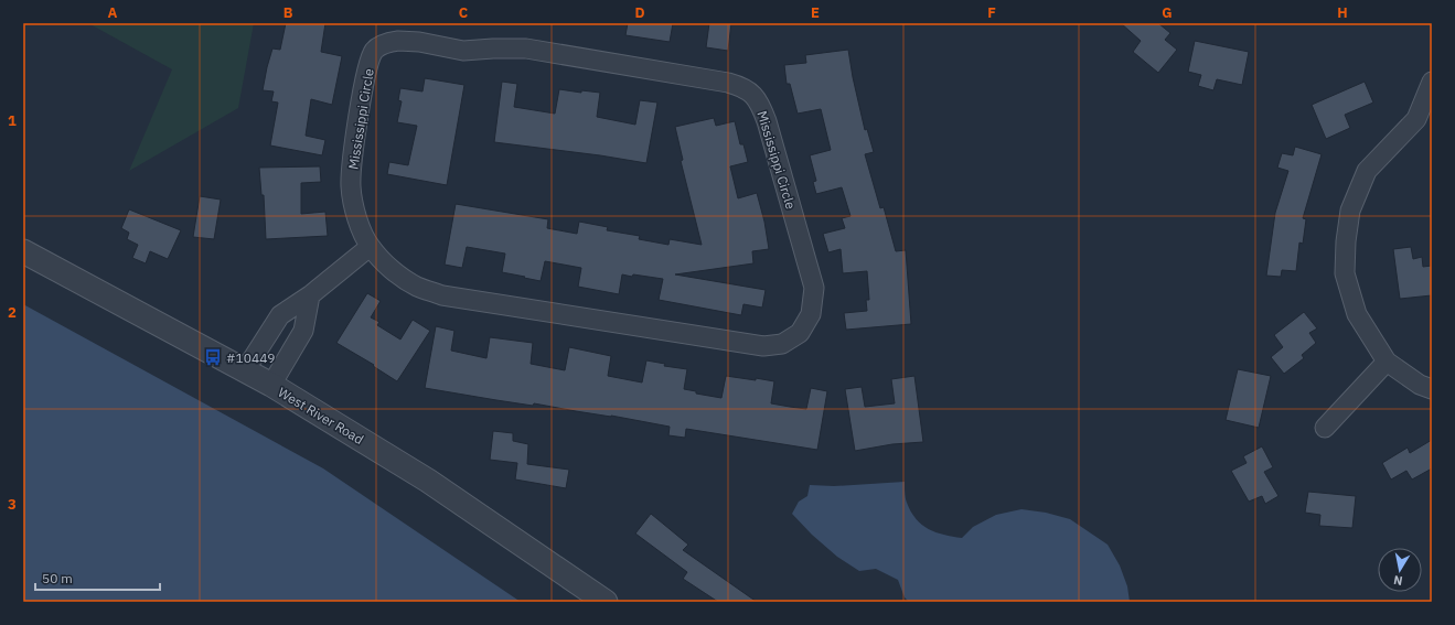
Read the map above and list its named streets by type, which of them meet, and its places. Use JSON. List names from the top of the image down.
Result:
{
  "streets": {
    "street": ["Mississippi Circle", "West River Road"]
  },
  "places": {
    "bus stop": ["#10449"]
  },
  "scale_bar": "50 m",
  "north": "bottom",
  "grid": {
    "columns": [
      "A",
      "B",
      "C",
      "D",
      "E",
      "F",
      "G",
      "H"
    ],
    "rows": ["1", "2", "3"]
  }
}
